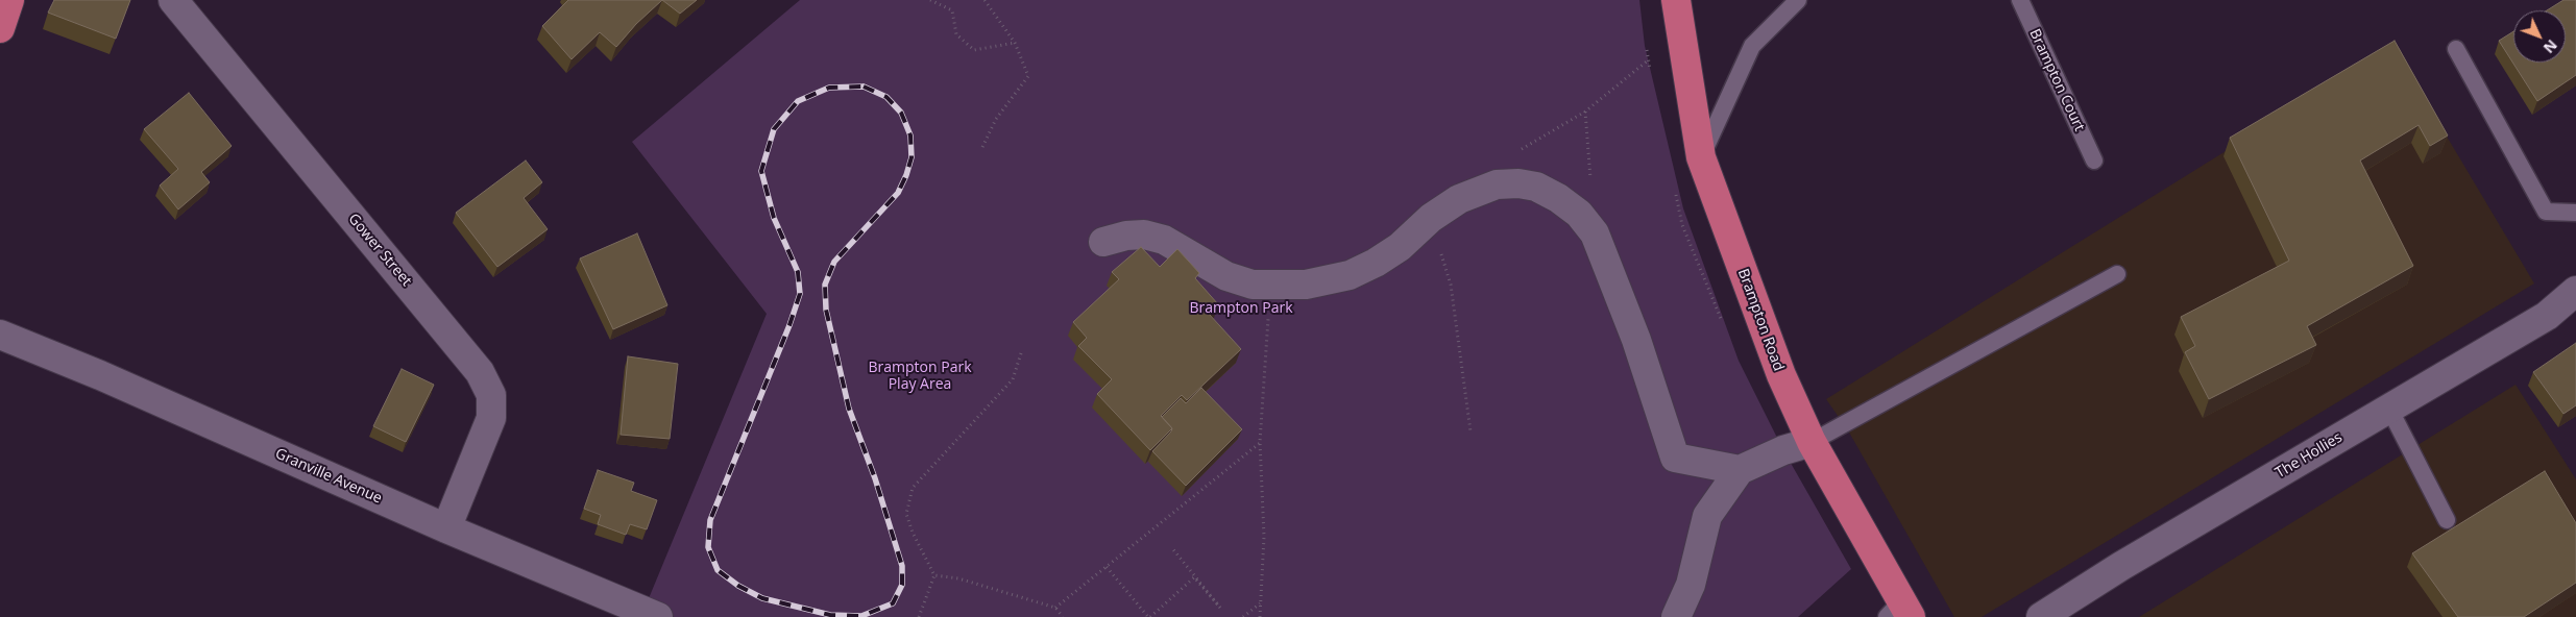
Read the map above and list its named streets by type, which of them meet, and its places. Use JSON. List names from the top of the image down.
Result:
{
  "streets": {
    "highway": ["Brampton Road"],
    "street": ["Gower Street", "The Hollies", "Granville Avenue"],
    "lane": ["Brampton Court"]
  },
  "crossings": [
    ["Gower Street", "Granville Avenue"]
  ],
  "parks": ["Brampton Park", "Brampton Park Play Area"],
  "north": "bottom right"
}
